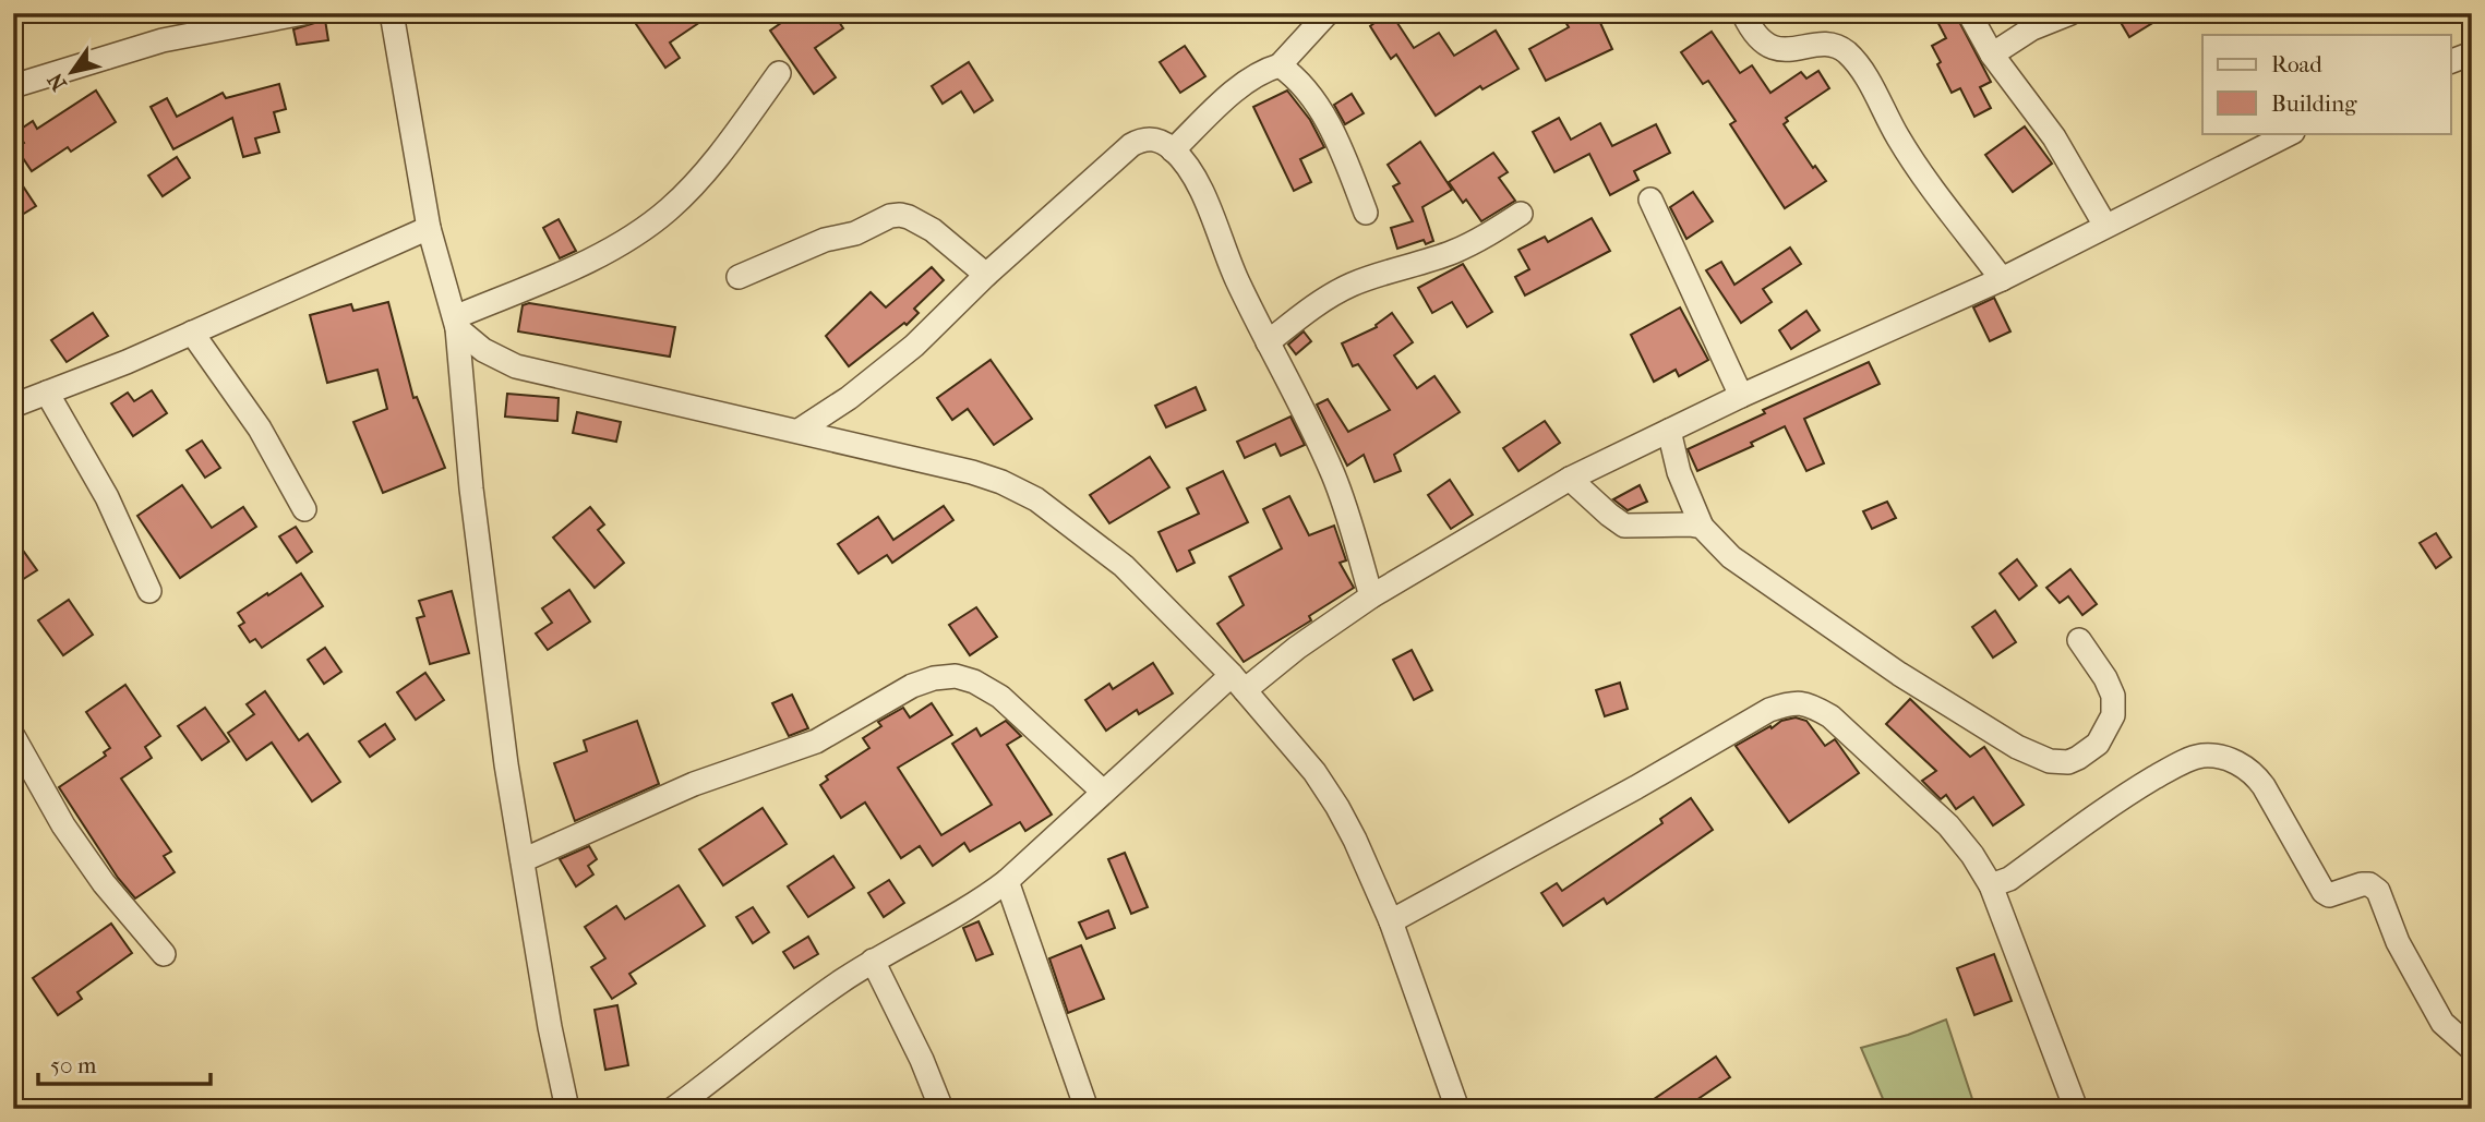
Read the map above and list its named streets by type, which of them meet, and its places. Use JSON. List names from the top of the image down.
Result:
{
  "legend": ["Road", "Building"],
  "scale_bar": "50 m",
  "north": "bottom left"
}
